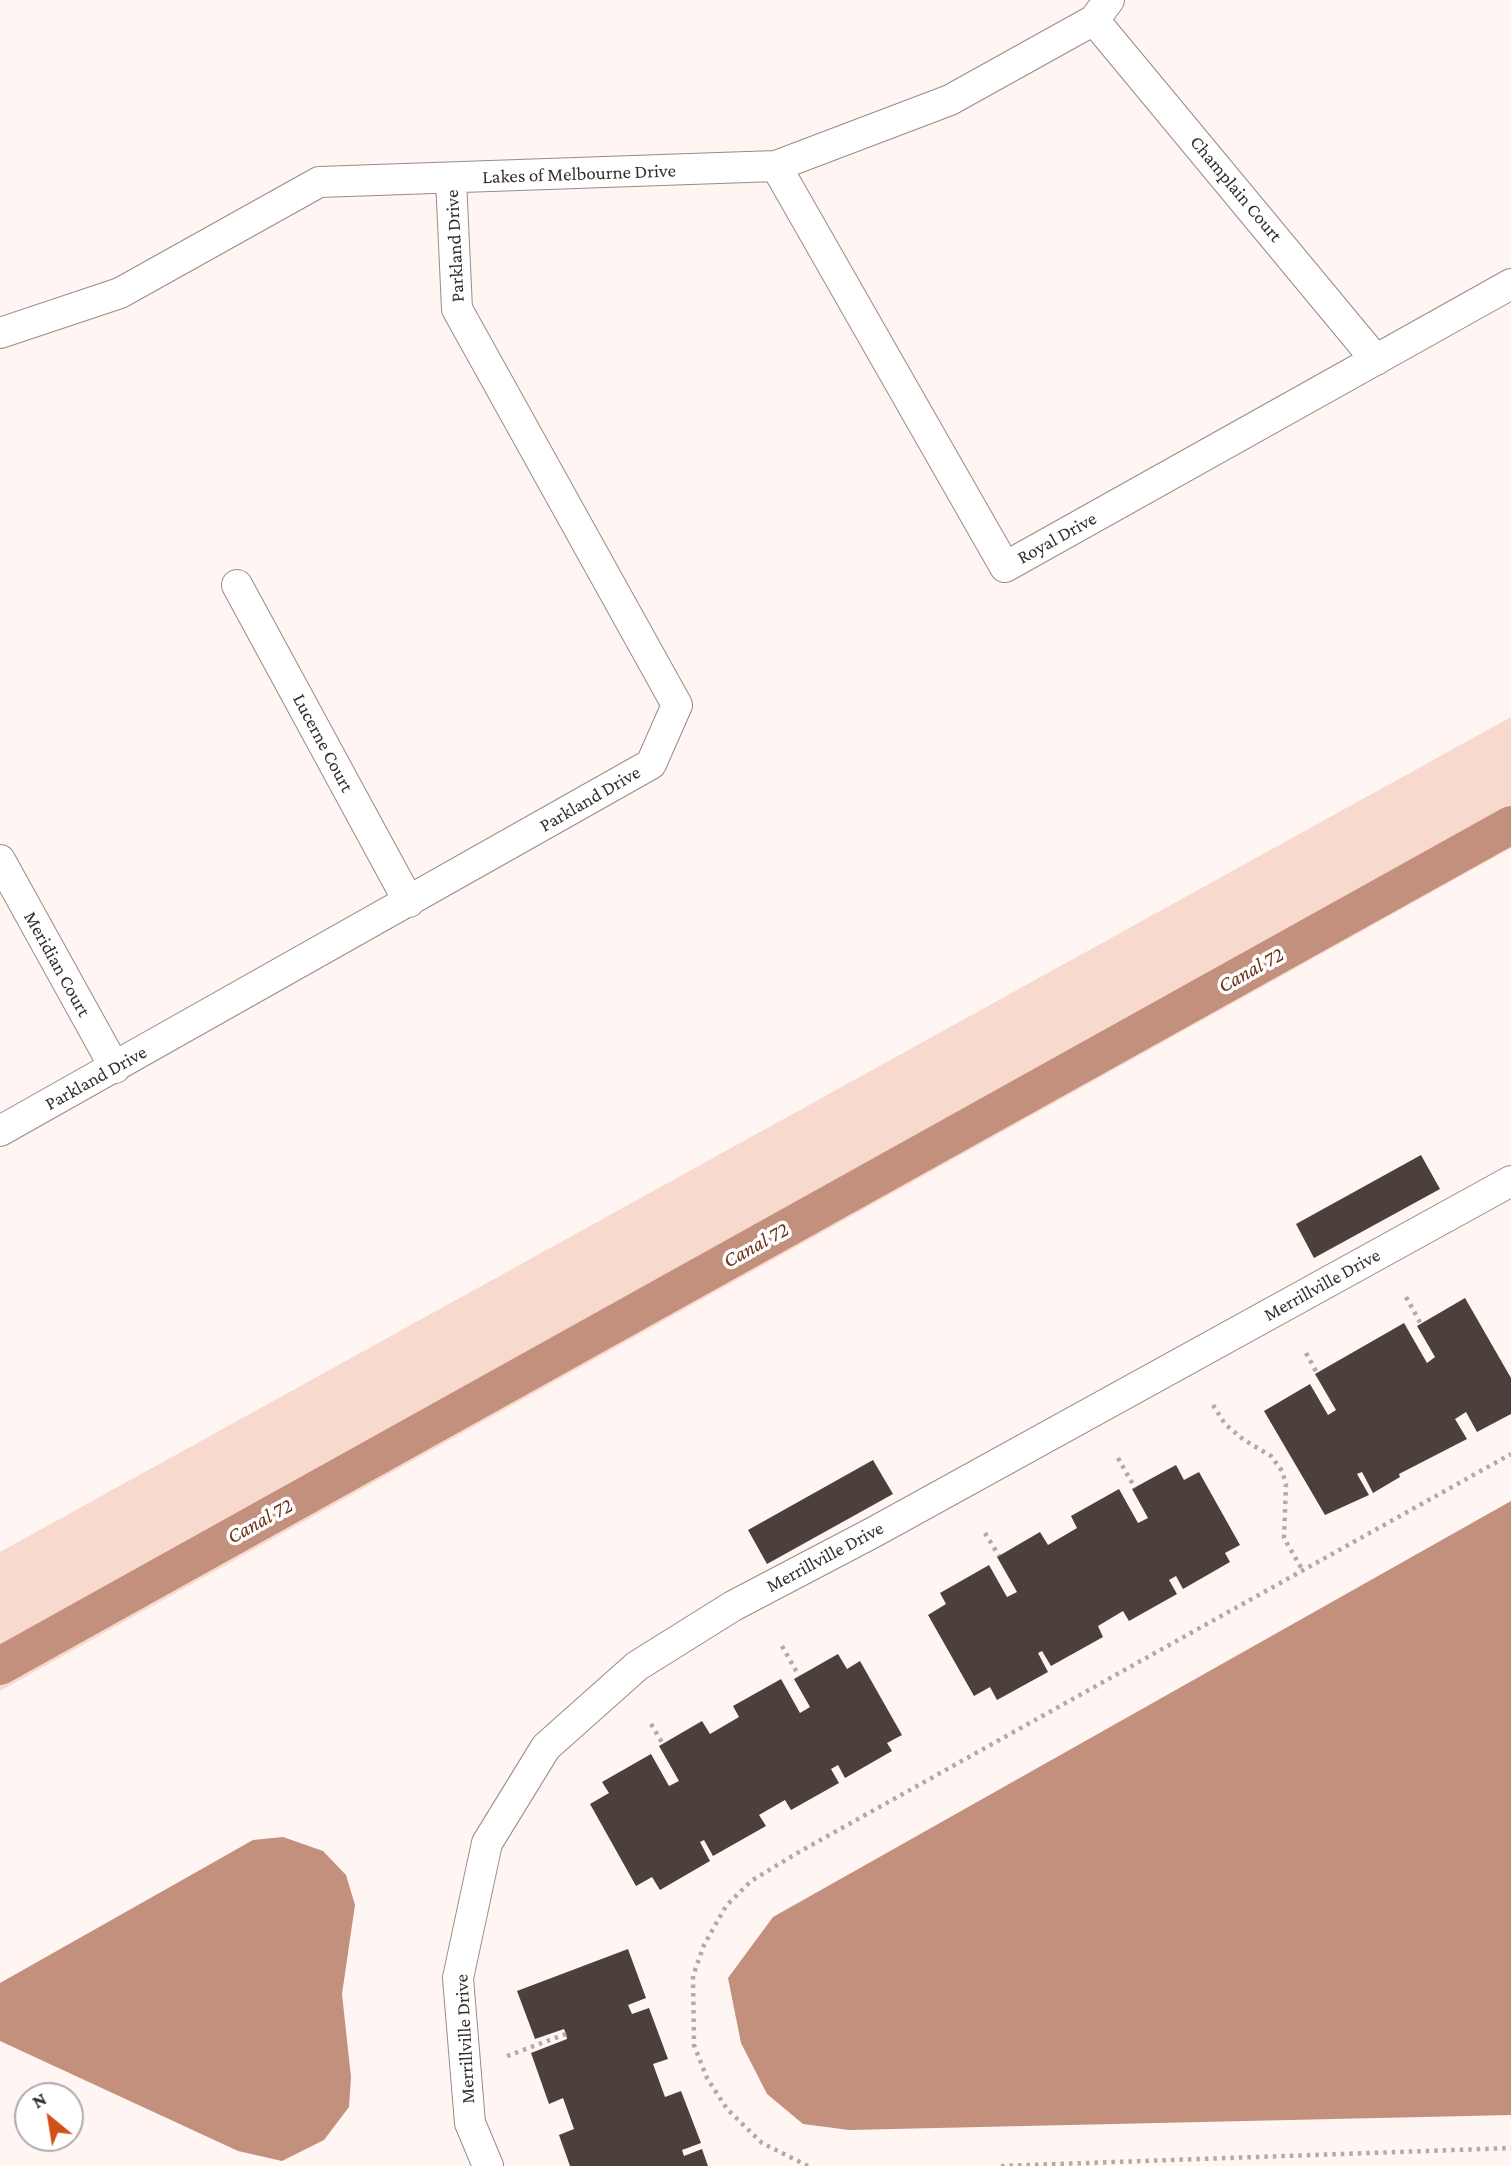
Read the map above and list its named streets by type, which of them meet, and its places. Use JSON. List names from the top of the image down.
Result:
{
  "streets": {
    "street": [
      "Lakes of Melbourne Drive",
      "Champlain Court",
      "Parkland Drive",
      "Royal Drive",
      "Lucerne Court",
      "Meridian Court",
      "Merrillville Drive"
    ]
  },
  "crossings": [
    ["Lakes of Melbourne Drive", "Champlain Court"],
    ["Lakes of Melbourne Drive", "Parkland Drive"],
    ["Lakes of Melbourne Drive", "Royal Drive"],
    ["Champlain Court", "Royal Drive"],
    ["Parkland Drive", "Lucerne Court"],
    ["Parkland Drive", "Meridian Court"]
  ],
  "water": ["Canal 72"],
  "north": "top left"
}
